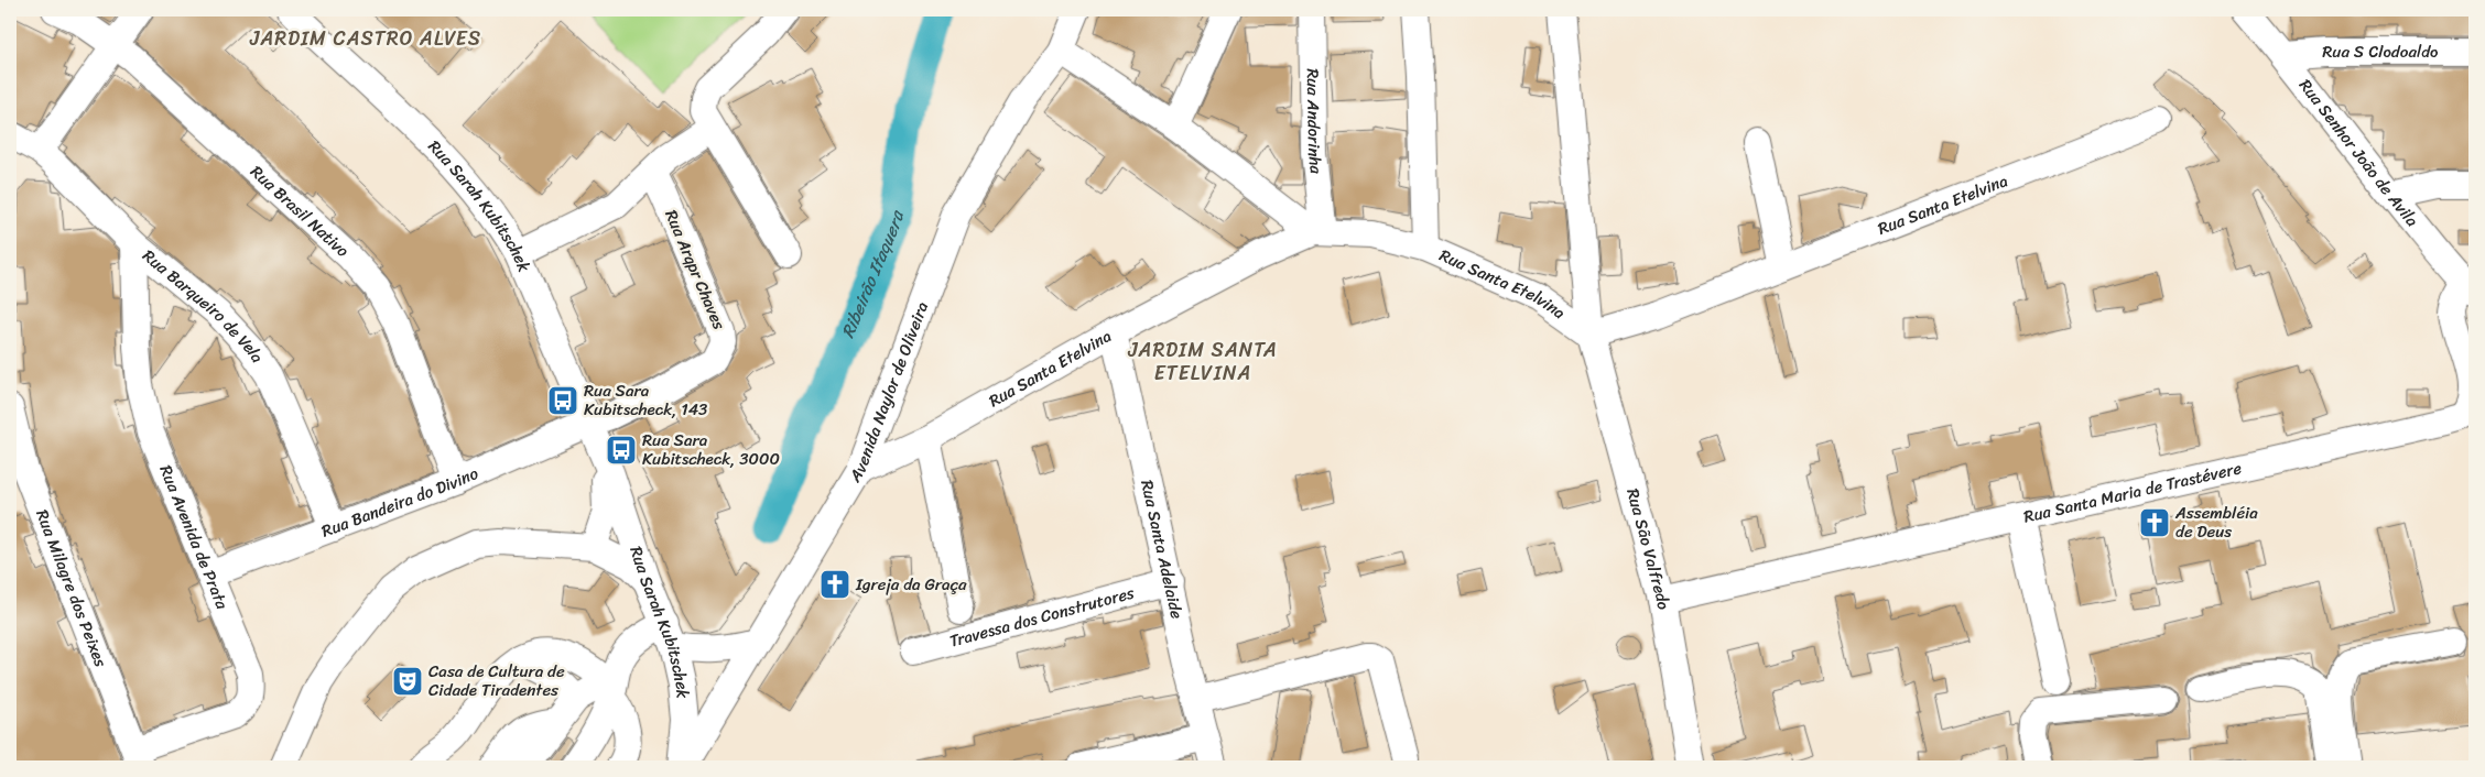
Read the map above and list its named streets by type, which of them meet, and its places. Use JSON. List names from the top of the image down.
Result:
{
  "streets": {
    "street": [
      "Rua S Clodoaldo",
      "Rua Andorinha",
      "Rua Senhor João de Avila",
      "Rua Santa Etelvina",
      "Rua Sarah Kubitschek",
      "Rua Brasil Nativo",
      "Rua Arqpr Chaves",
      "Rua Barqueiro de Vela",
      "Avenida Naylor de Oliveira",
      "Rua Santa Maria de Trastévere",
      "Rua Bandeira do Divino",
      "Rua Avenida de Prata",
      "Rua São Valfredo",
      "Rua Santa Adelaide",
      "Rua Milagre dos Peixes",
      "Travessa dos Construtores"
    ]
  },
  "crossings": [
    ["Rua S Clodoaldo", "Rua Senhor João de Avila"],
    ["Rua Andorinha", "Rua Santa Etelvina"],
    ["Rua Senhor João de Avila", "Rua Santa Maria de Trastévere"],
    ["Rua Santa Etelvina", "Avenida Naylor de Oliveira"],
    ["Rua Santa Etelvina", "Rua São Valfredo"],
    ["Rua Santa Etelvina", "Rua Santa Adelaide"],
    ["Rua Sarah Kubitschek", "Rua Arqpr Chaves"],
    ["Rua Sarah Kubitschek", "Avenida Naylor de Oliveira"],
    ["Rua Sarah Kubitschek", "Rua Bandeira do Divino"],
    ["Rua Brasil Nativo", "Rua Bandeira do Divino"],
    ["Rua Arqpr Chaves", "Rua Bandeira do Divino"],
    ["Rua Barqueiro de Vela", "Rua Bandeira do Divino"],
    ["Rua Barqueiro de Vela", "Rua Avenida de Prata"],
    ["Rua Santa Maria de Trastévere", "Rua São Valfredo"],
    ["Rua Bandeira do Divino", "Rua Avenida de Prata"],
    ["Rua Avenida de Prata", "Rua Milagre dos Peixes"],
    ["Rua Santa Adelaide", "Travessa dos Construtores"]
  ],
  "districts": ["JARDIM CASTRO ALVES", "JARDIM SANTA ETELVINA"],
  "water": ["Ribeirão Itaquera"],
  "places": {
    "bus stop": ["Rua Sara Kubitscheck, 143", "Rua Sara Kubitscheck, 3000"],
    "church": ["Assembléia de Deus", "Igreja da Graça"],
    "theatre": ["Casa de Cultura de Cidade Tiradentes"]
  }
}
